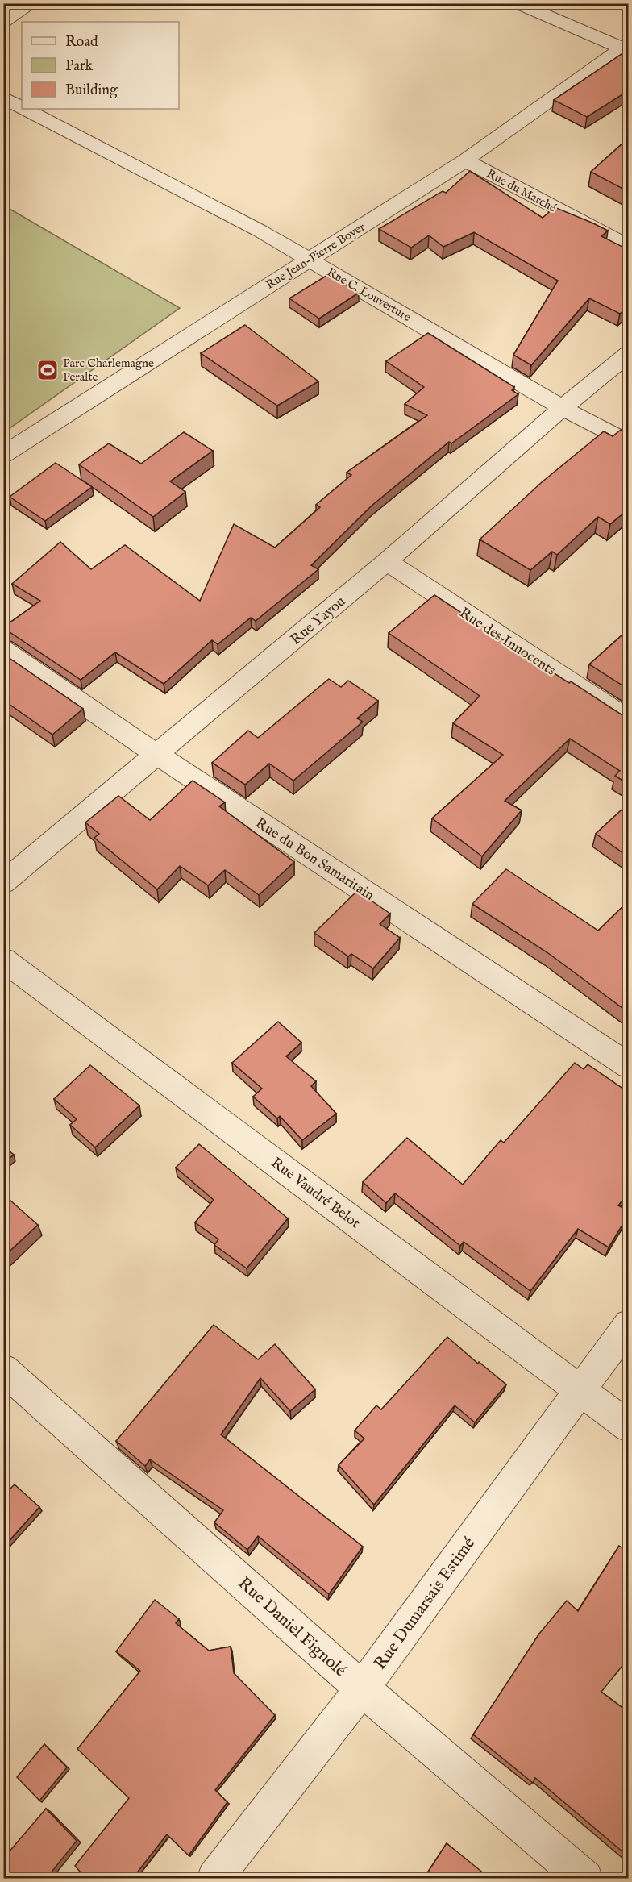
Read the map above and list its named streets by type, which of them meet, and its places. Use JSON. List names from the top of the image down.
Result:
{
  "streets": {
    "street": [
      "Rue du Marché",
      "Rue Jean-Pierre Boyer",
      "Rue C. Louverture",
      "Rue Yayou",
      "Rue des Innocents",
      "Rue du Bon Samaritain",
      "Rue Vaudré Belot",
      "Rue Dumarsais Estimé",
      "Rue Daniel Fignolé"
    ]
  },
  "crossings": [
    ["Rue du Marché", "Rue Jean-Pierre Boyer"],
    ["Rue Jean-Pierre Boyer", "Rue C. Louverture"],
    ["Rue C. Louverture", "Rue Yayou"],
    ["Rue Yayou", "Rue des Innocents"],
    ["Rue Yayou", "Rue du Bon Samaritain"],
    ["Rue Vaudré Belot", "Rue Dumarsais Estimé"],
    ["Rue Dumarsais Estimé", "Rue Daniel Fignolé"]
  ],
  "places": {
    "sports": ["Parc Charlemagne Peralte"]
  },
  "legend": ["Road", "Park", "Building"]
}
